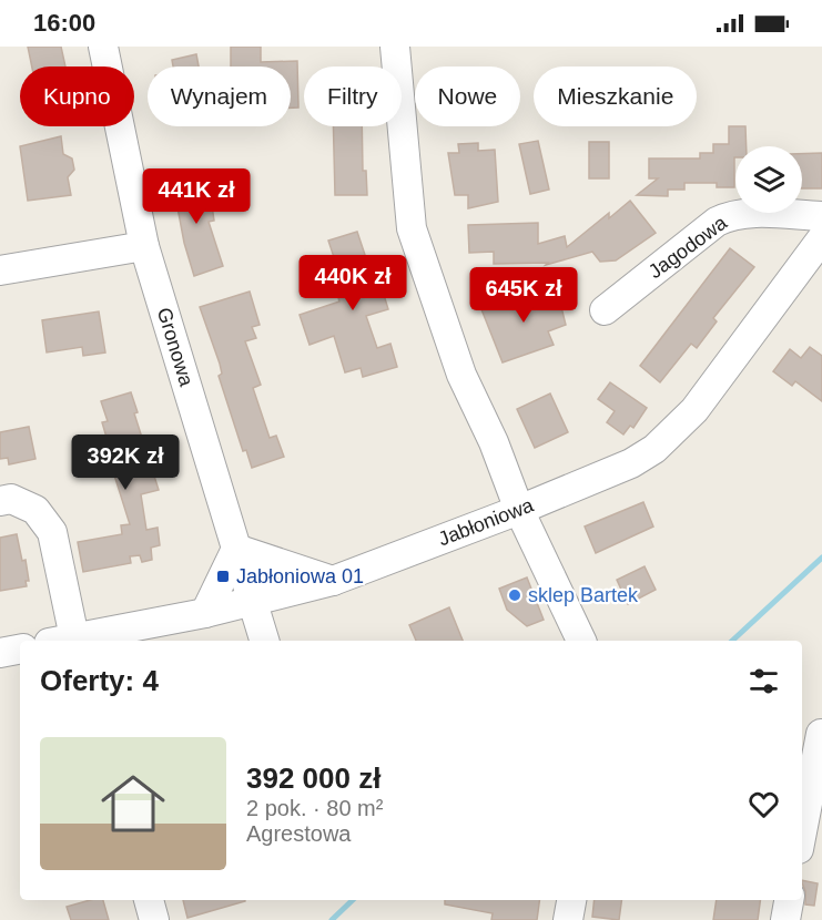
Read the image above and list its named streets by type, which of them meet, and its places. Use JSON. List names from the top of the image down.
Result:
{
  "streets": {
    "street": ["Jagodowa", "Gronowa", "Jabłoniowa"]
  },
  "crossings": [
    ["Gronowa", "Jabłoniowa"]
  ],
  "places": {
    "transit": ["Jabłoniowa 01"],
    "other": ["sklep Bartek"]
  },
  "page": {
    "status": "16:00",
    "chip": [
      "Kupno",
      "Wynajem",
      "Filtry",
      "Nowe",
      "Mieszkanie"
    ],
    "price": [
      "441K zł",
      "440K zł",
      "645K zł",
      "392K zł"
    ],
    "heading": "Oferty: 4",
    "list": [
      {
        "name": "392 000 zł",
        "note": "2 pok. · 80 m² · Agrestowa"
      }
    ]
  }
}
